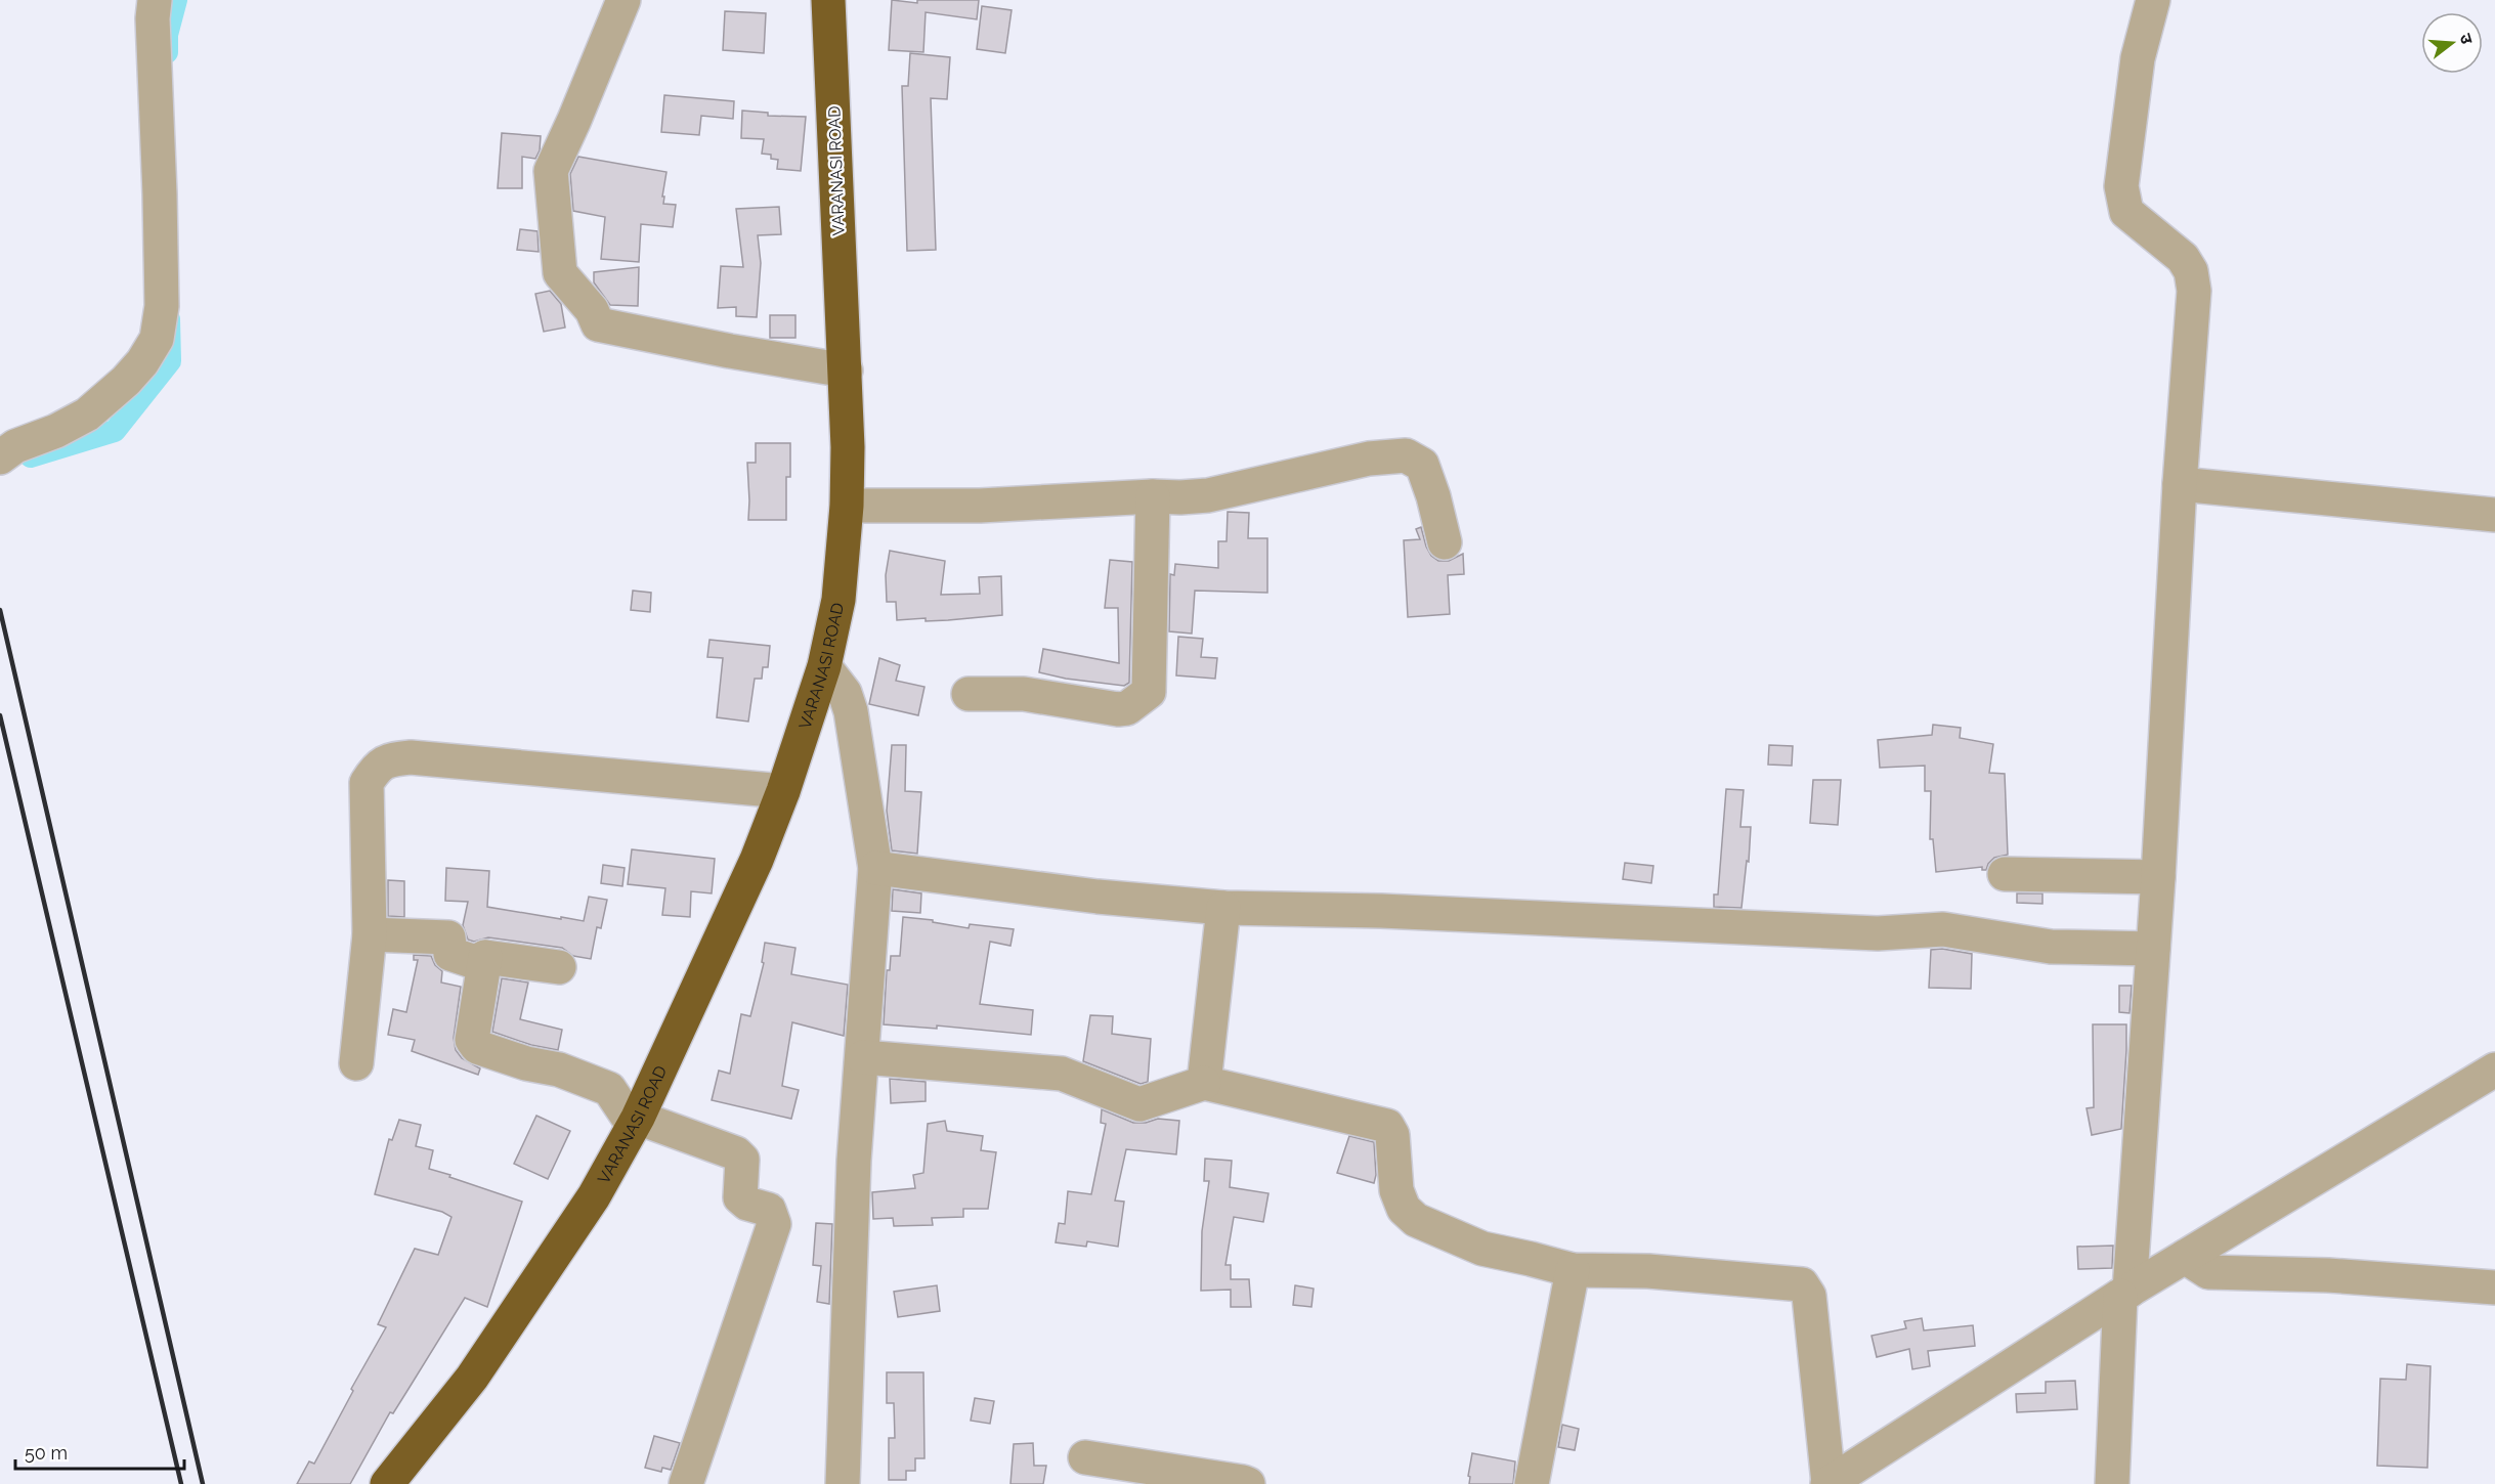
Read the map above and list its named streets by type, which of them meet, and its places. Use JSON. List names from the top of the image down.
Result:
{
  "streets": {
    "highway": ["VARANASI ROAD"]
  },
  "scale_bar": "50 m",
  "north": "right"
}
